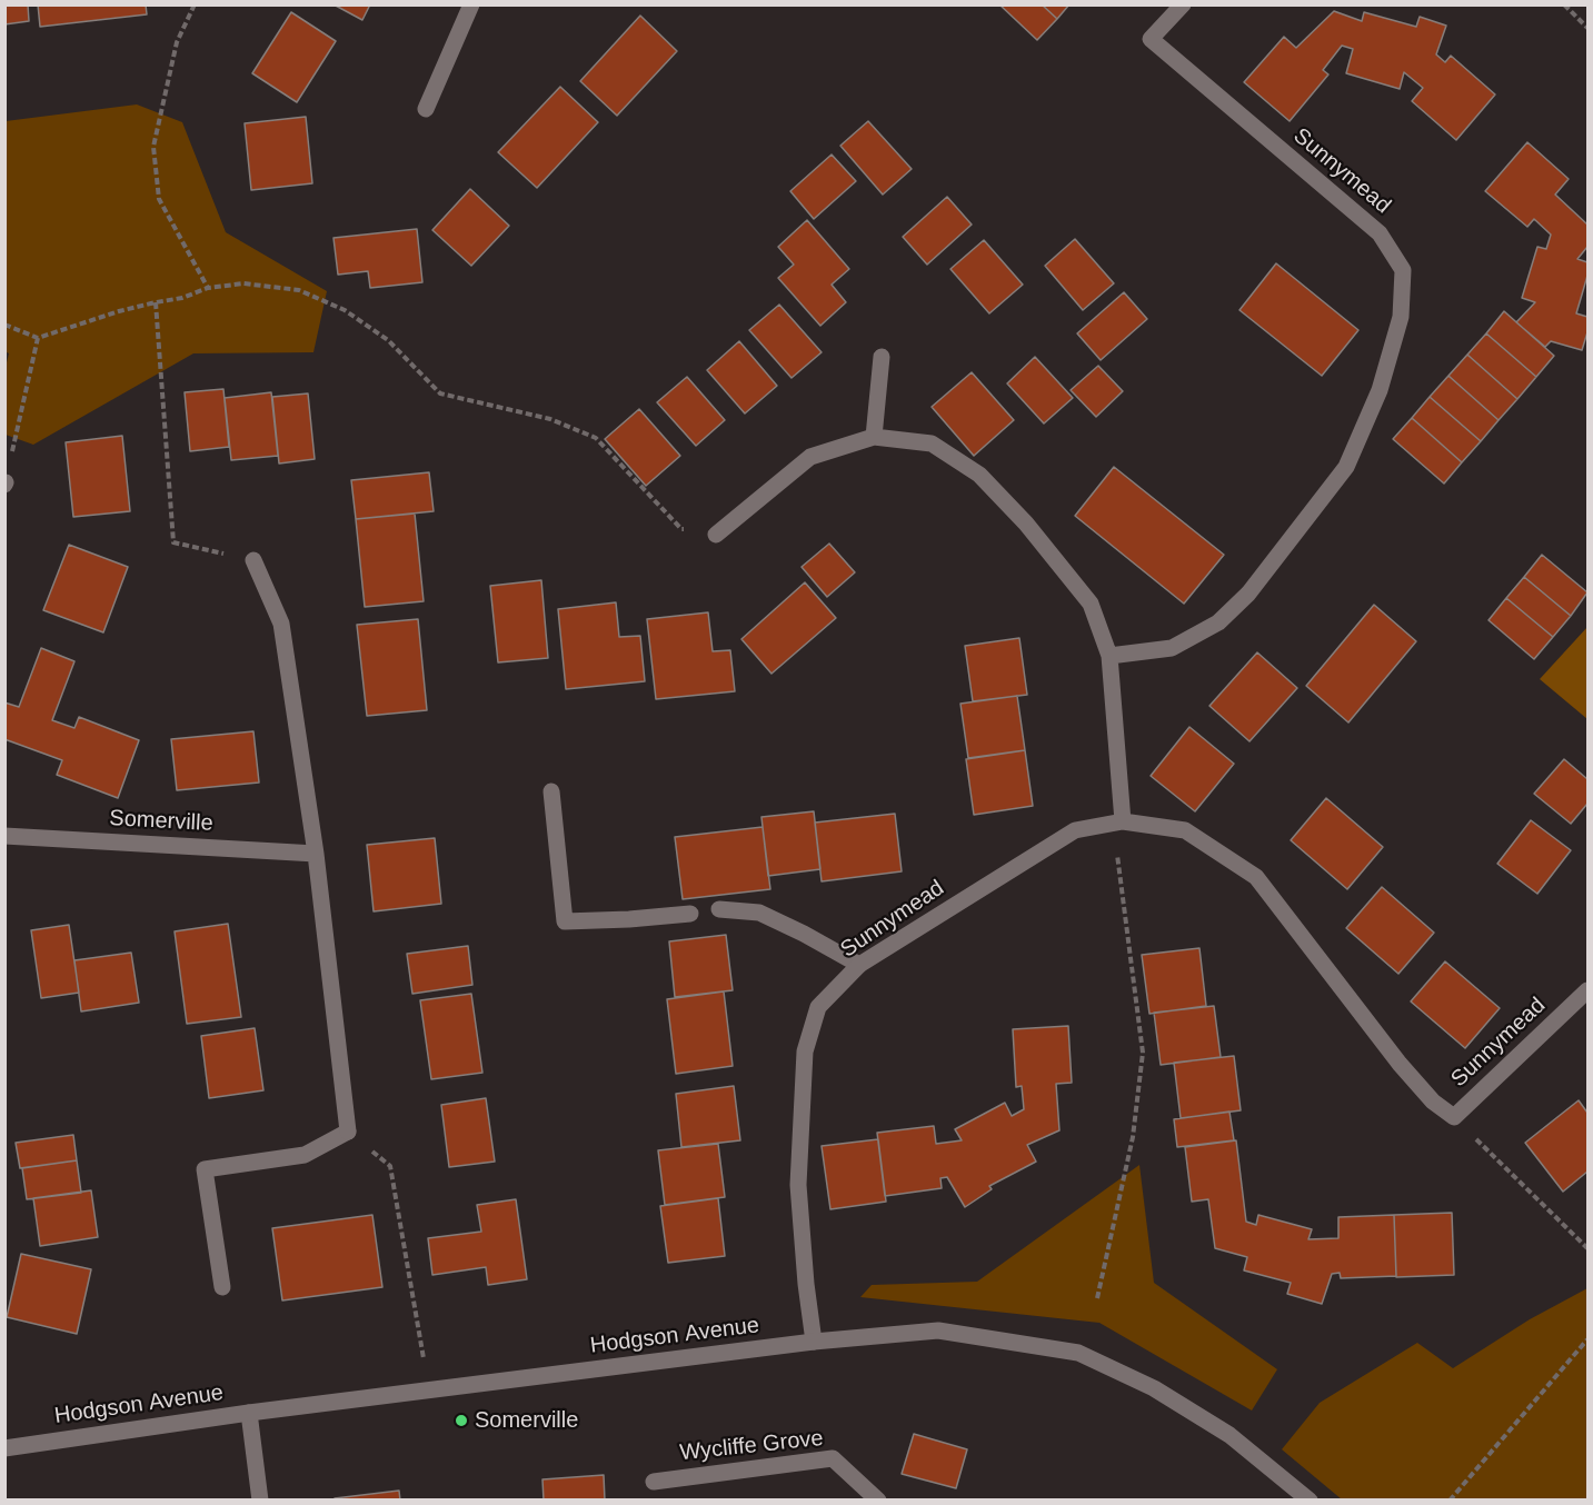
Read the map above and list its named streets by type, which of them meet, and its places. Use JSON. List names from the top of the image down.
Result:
{
  "streets": {
    "street": [
      "Sunnymead",
      "Somerville",
      "Hodgson Avenue",
      "Wycliffe Grove"
    ]
  },
  "crossings": [
    ["Sunnymead", "Hodgson Avenue"]
  ],
  "places": ["Somerville"]
}
